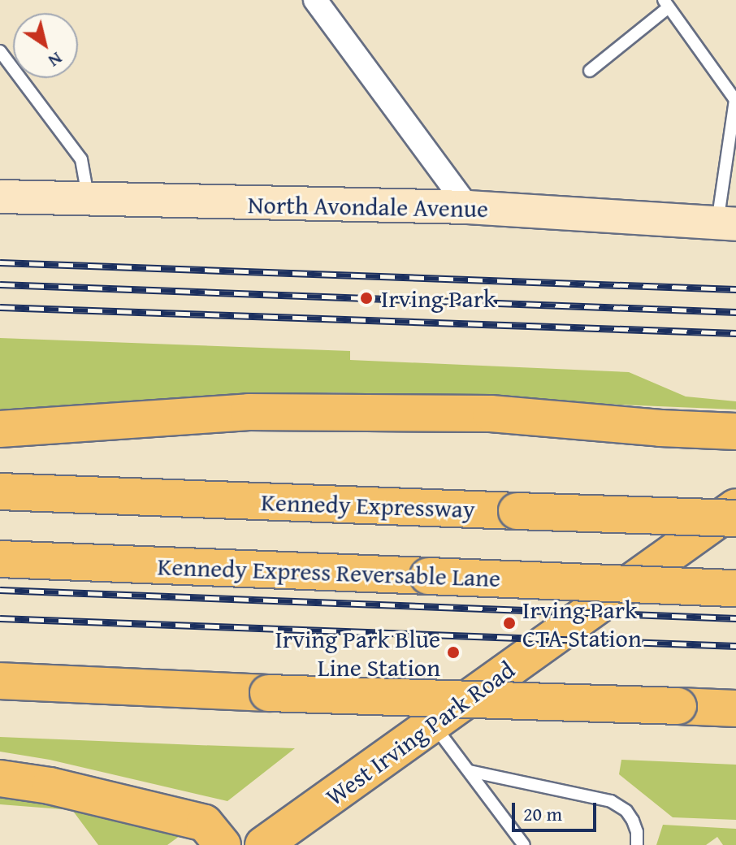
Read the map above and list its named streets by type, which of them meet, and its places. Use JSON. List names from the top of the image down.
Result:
{
  "streets": {
    "main road": ["Kennedy Expressway", "Kennedy Express Reversable Lane", "West Irving Park Road"],
    "street": ["North Avondale Avenue"]
  },
  "places": ["Irving Park", "Irving Park CTA Station", "Irving Park Blue Line Station"],
  "scale_bar": "20 m",
  "north": "bottom right"
}
